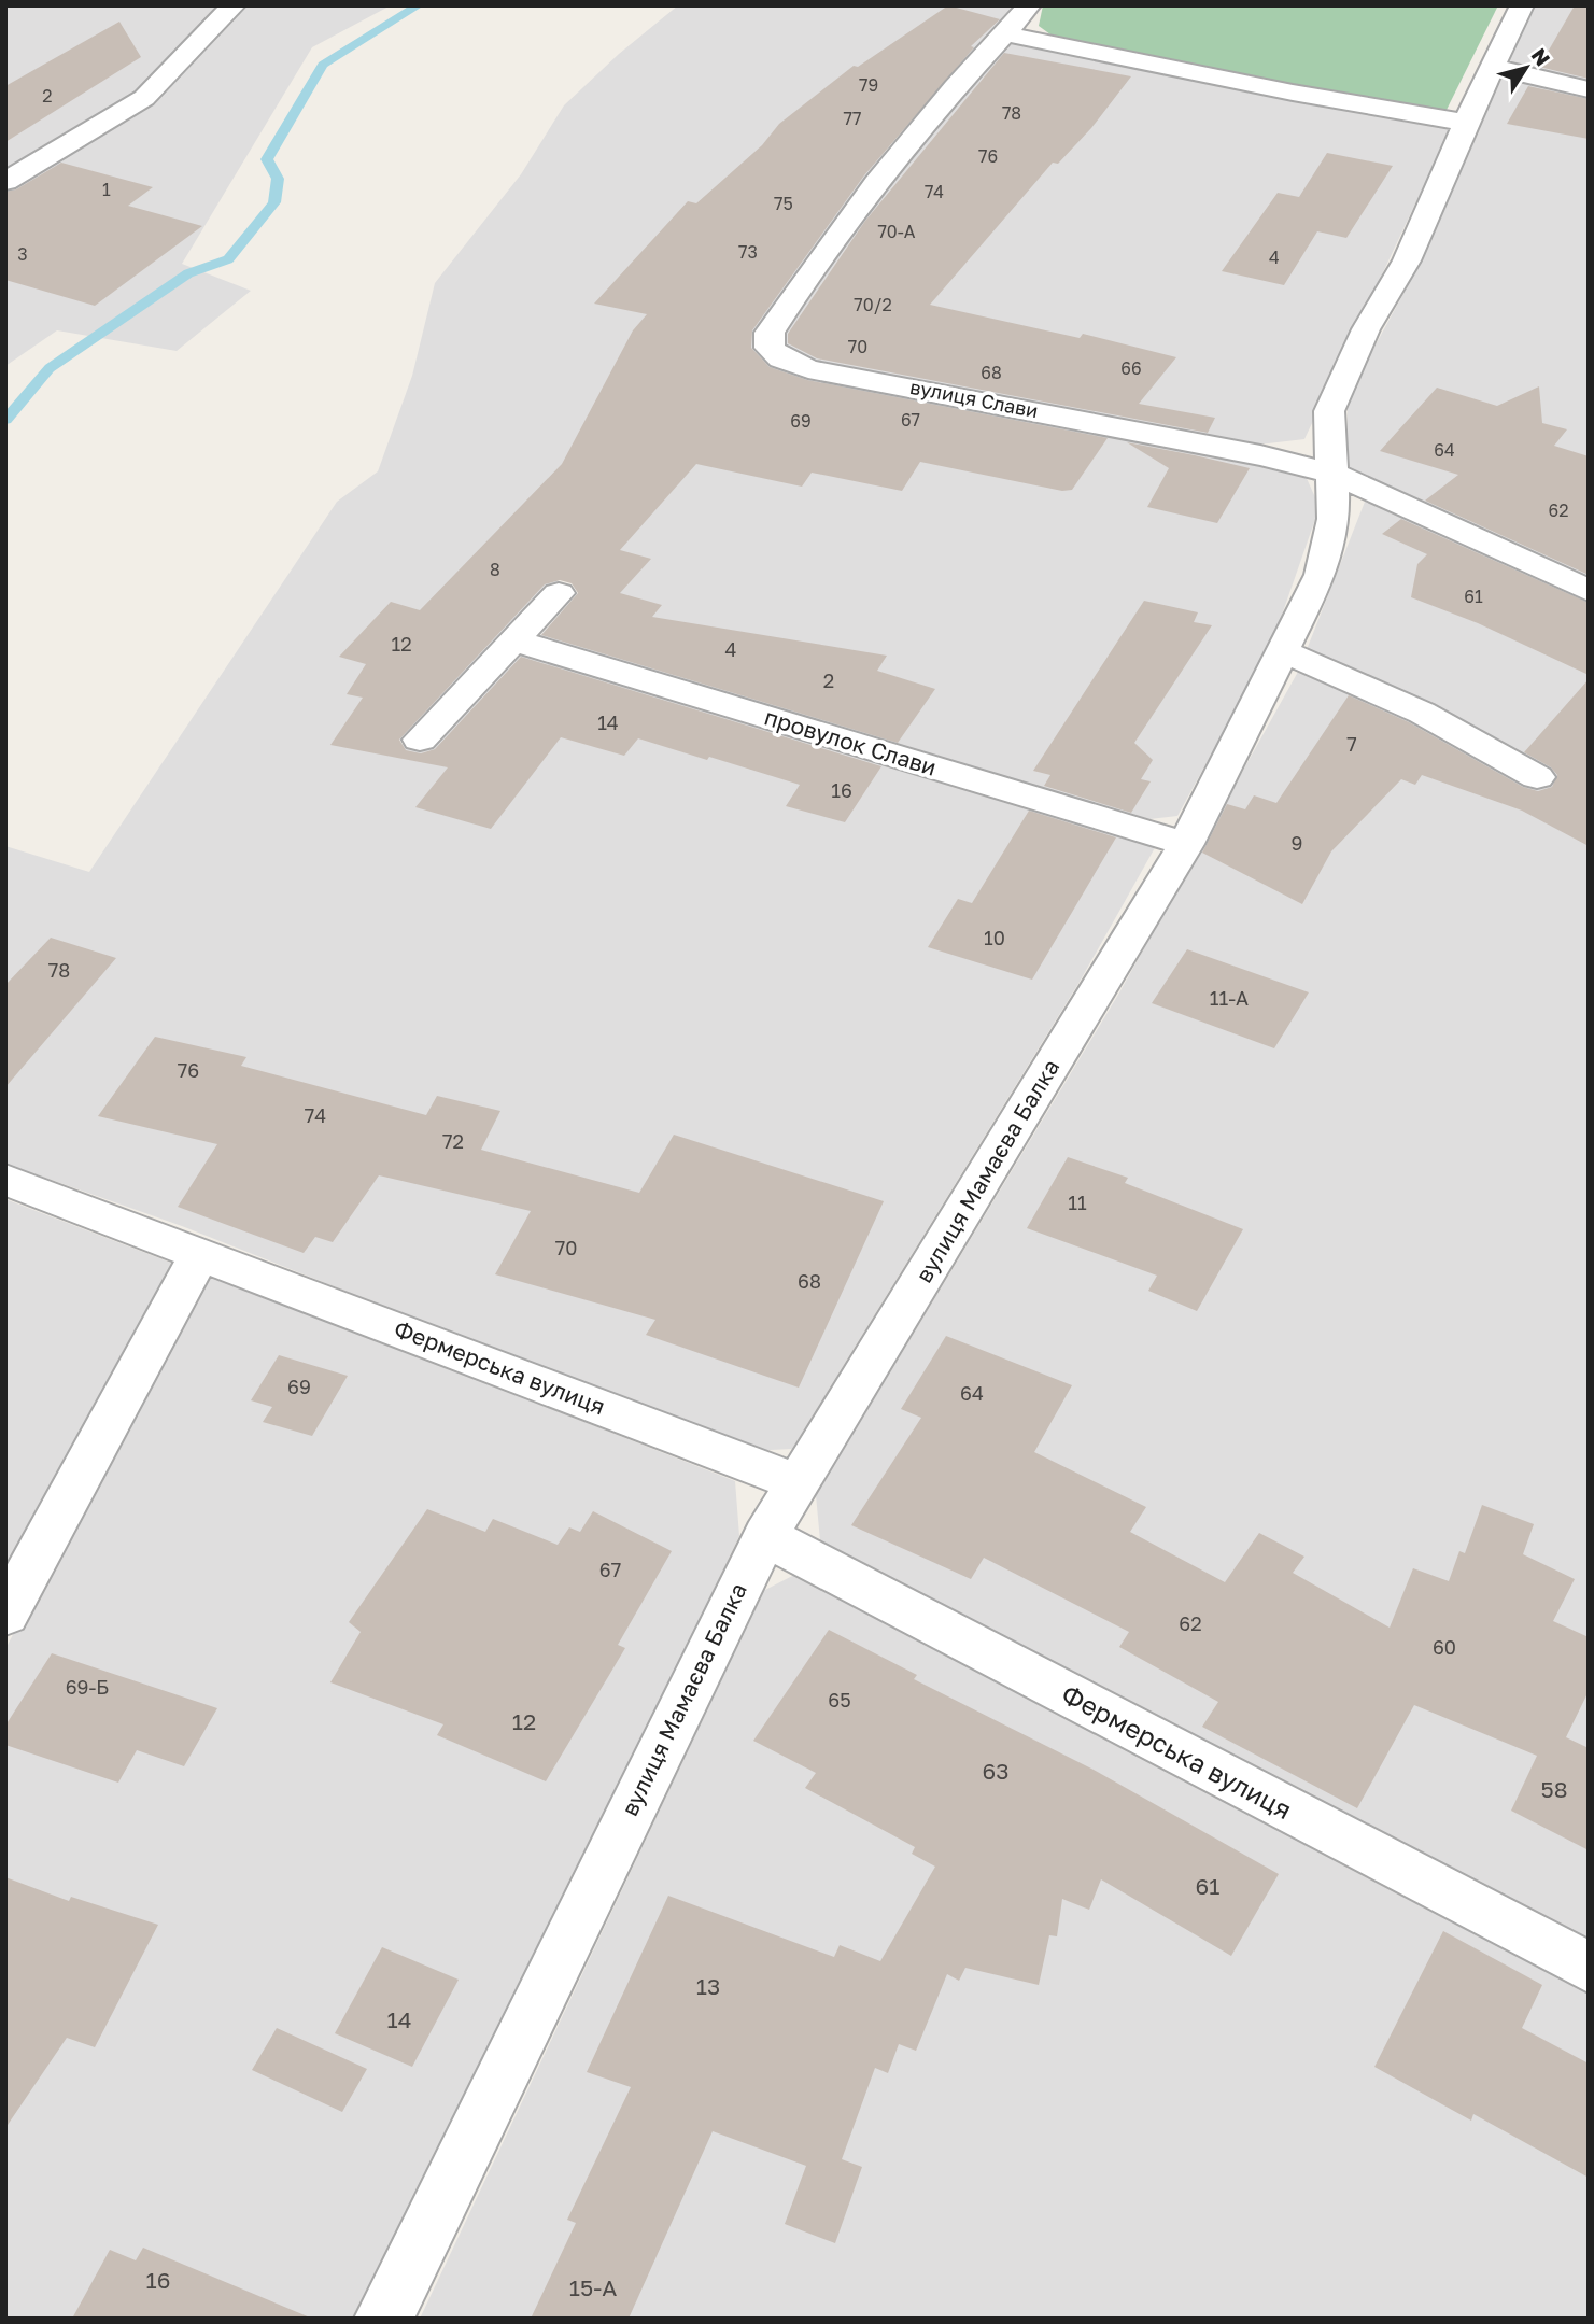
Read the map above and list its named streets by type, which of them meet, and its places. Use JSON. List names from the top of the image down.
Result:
{
  "streets": {
    "street": [
      "вулиця Слави",
      "провулок Слави",
      "вулиця Мамаєва Балка",
      "Фермерська вулиця"
    ]
  },
  "crossings": [
    ["вулиця Слави", "вулиця Мамаєва Балка"],
    ["провулок Слави", "вулиця Мамаєва Балка"],
    ["вулиця Мамаєва Балка", "Фермерська вулиця"]
  ],
  "house_numbers": [
    "79",
    "2",
    "78",
    "77",
    "76",
    "1",
    "74",
    "75",
    "70-А",
    "73",
    "3",
    "4",
    "70/2",
    "70",
    "66",
    "68",
    "67",
    "69",
    "64",
    "62",
    "8",
    "61",
    "12",
    "4",
    "2",
    "14",
    "7",
    "16",
    "9",
    "10",
    "78",
    "11-А",
    "76",
    "74",
    "72",
    "11",
    "70",
    "68",
    "69",
    "64",
    "67",
    "62",
    "60",
    "69-Б",
    "65",
    "12",
    "63",
    "58",
    "61",
    "13",
    "14",
    "16",
    "15-А"
  ],
  "north": "top right"
}
